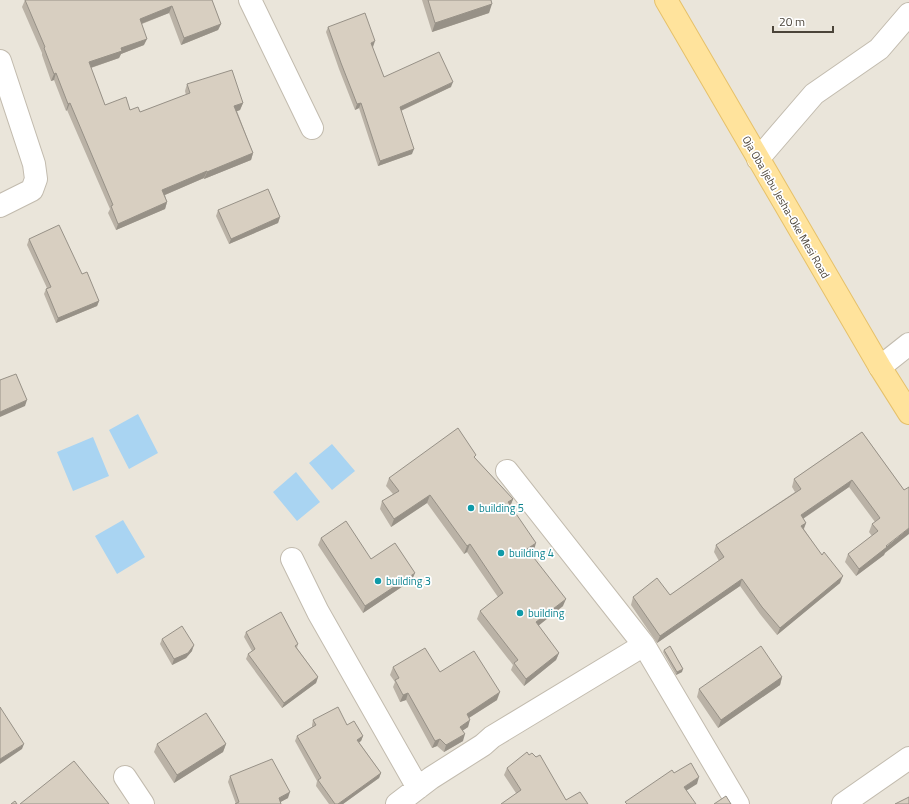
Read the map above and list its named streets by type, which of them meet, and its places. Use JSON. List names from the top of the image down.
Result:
{
  "streets": {
    "main road": ["Oja Oba Ijebu Jesha-Oke Mesi Road"]
  },
  "places": [
    "building 5",
    "building 4",
    "building 3",
    "building"
  ],
  "scale_bar": "20 m"
}
